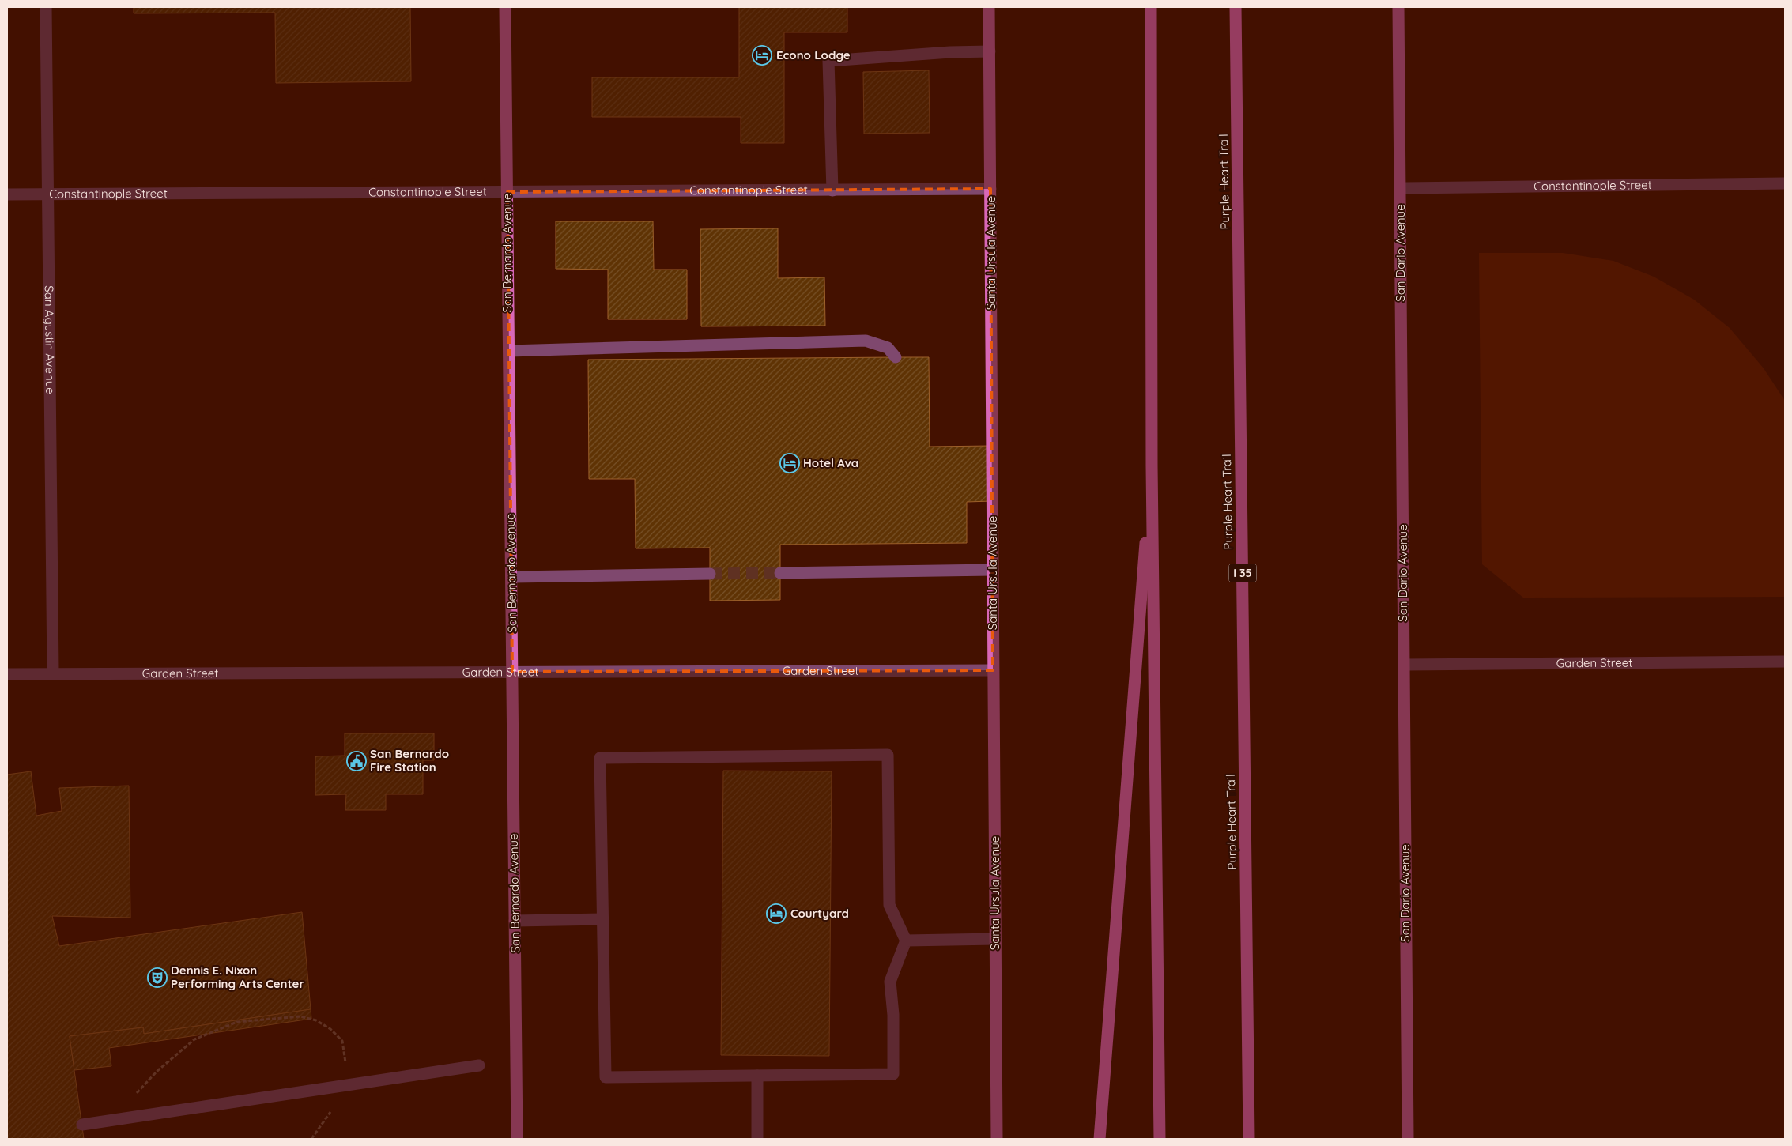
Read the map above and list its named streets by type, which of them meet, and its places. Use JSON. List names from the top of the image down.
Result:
{
  "streets": {
    "highway": ["Purple Heart Trail", "I 35"],
    "main road": ["San Bernardo Avenue", "Santa Ursula Avenue", "San Dario Avenue"],
    "street": ["Constantinople Street", "San Agustin Avenue", "Garden Street"]
  },
  "crossings": [
    ["Constantinople Street", "San Bernardo Avenue"],
    ["Constantinople Street", "Santa Ursula Avenue"],
    ["Constantinople Street", "San Dario Avenue"],
    ["Constantinople Street", "San Agustin Avenue"],
    ["San Bernardo Avenue", "Garden Street"],
    ["Santa Ursula Avenue", "Garden Street"],
    ["San Dario Avenue", "Garden Street"],
    ["San Agustin Avenue", "Garden Street"]
  ],
  "places": {
    "hotel": ["Econo Lodge", "Hotel Ava", "Courtyard"],
    "public building": ["San Bernardo Fire Station"],
    "theatre": ["Dennis E. Nixon Performing Arts Center"]
  }
}
